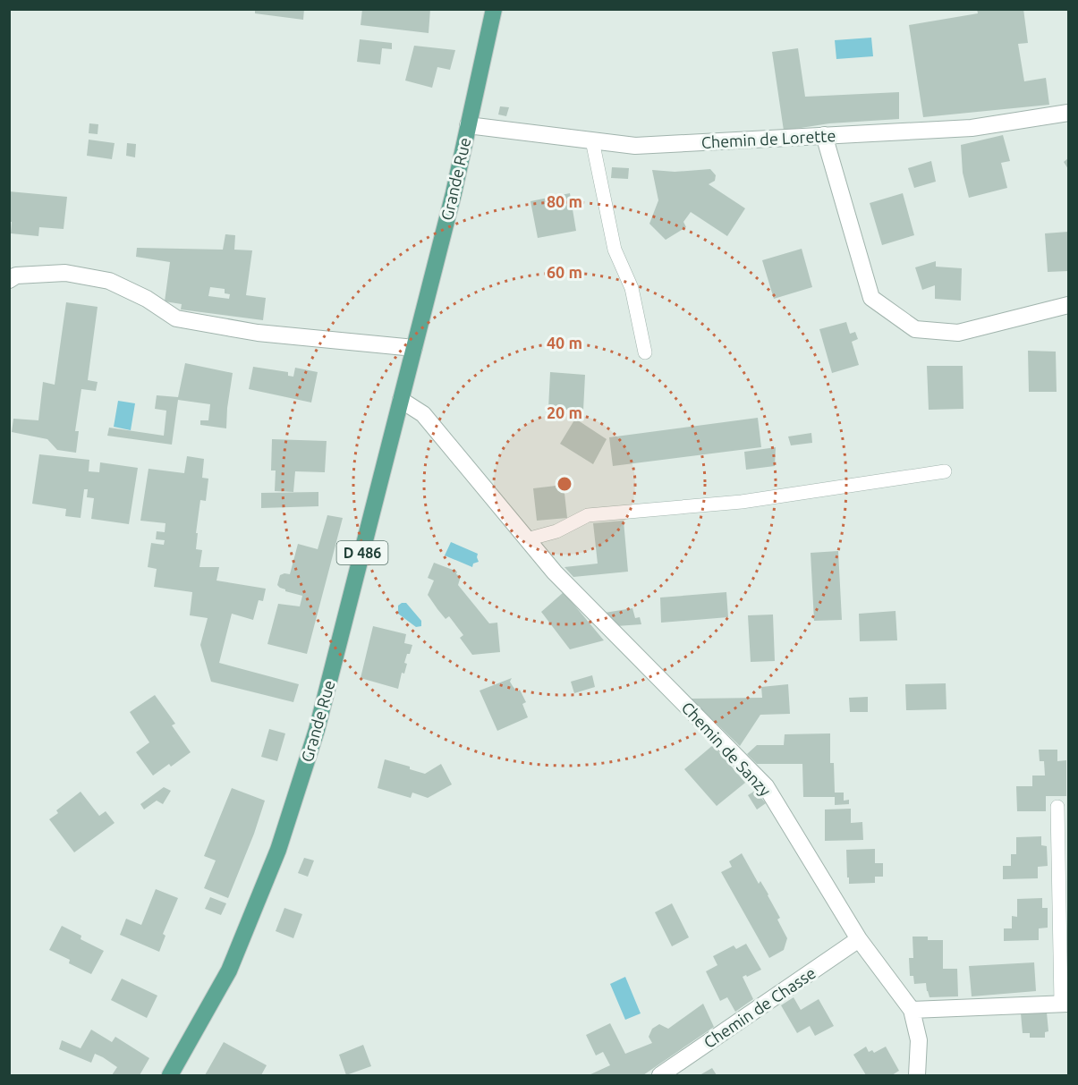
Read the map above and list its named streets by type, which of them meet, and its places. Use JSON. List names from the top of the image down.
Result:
{
  "streets": {
    "main road": ["Grande Rue", "D 486"],
    "street": ["Chemin de Lorette", "Chemin de Sanzy", "Chemin de Chasse"]
  },
  "crossings": [
    ["Chemin de Lorette", "Grande Rue"],
    ["Grande Rue", "Chemin de Sanzy"],
    ["Chemin de Sanzy", "Chemin de Chasse"]
  ],
  "rings": [
    "80 m",
    "60 m",
    "40 m",
    "20 m"
  ]
}
